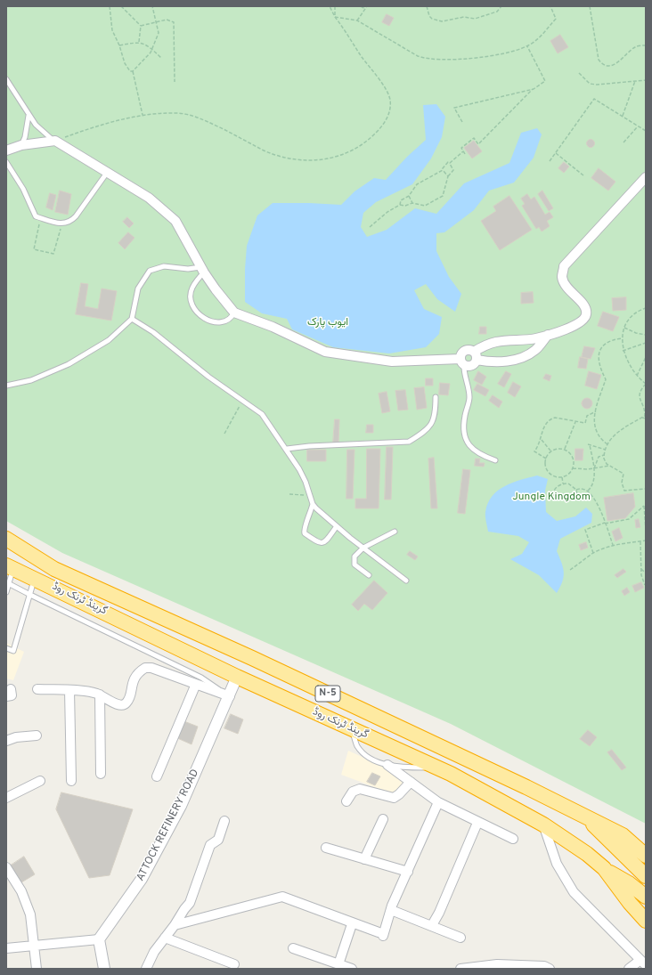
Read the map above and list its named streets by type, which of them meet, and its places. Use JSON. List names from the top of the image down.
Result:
{
  "streets": {
    "highway": ["گرینڈ ٹرنک روڈ", "N-5"],
    "street": ["ATTOCK REFINERY ROAD"]
  },
  "crossings": [
    ["گرینڈ ٹرنک روڈ", "ATTOCK REFINERY ROAD"]
  ],
  "parks": ["ایوب پارک", "Jungle Kingdom"]
}
